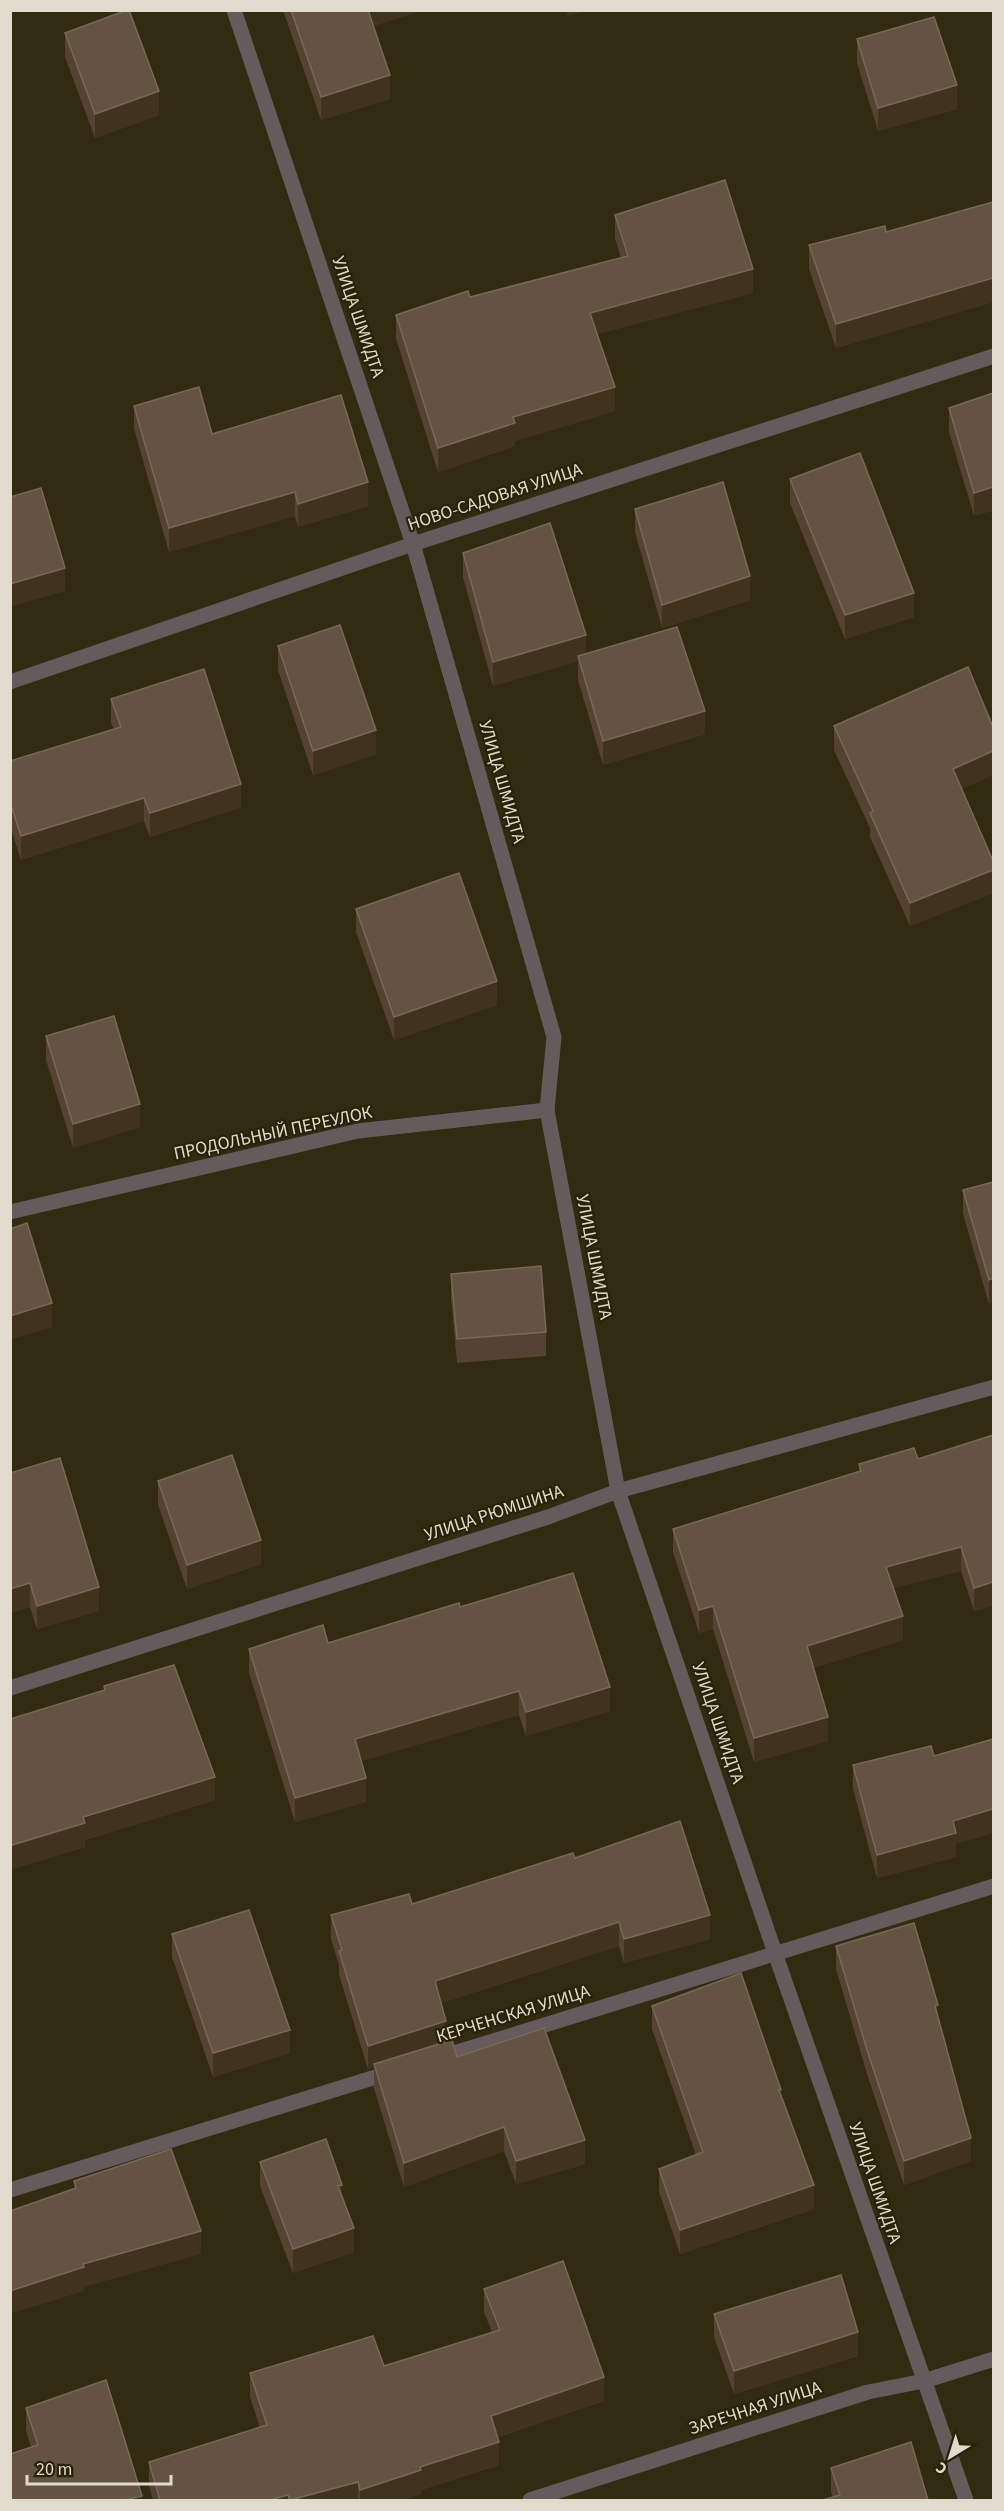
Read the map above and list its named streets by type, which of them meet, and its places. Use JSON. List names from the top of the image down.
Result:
{
  "streets": {
    "street": [
      "УЛИЦА ШМИДТА",
      "НОВО-САДОВАЯ УЛИЦА",
      "ПРОДОЛЬНЫЙ ПЕРЕУЛОК",
      "УЛИЦА РЮМШИНА",
      "КЕРЧЕНСКАЯ УЛИЦА",
      "ЗАРЕЧНАЯ УЛИЦА"
    ]
  },
  "crossings": [
    ["УЛИЦА ШМИДТА", "НОВО-САДОВАЯ УЛИЦА"],
    ["УЛИЦА ШМИДТА", "ПРОДОЛЬНЫЙ ПЕРЕУЛОК"],
    ["УЛИЦА ШМИДТА", "УЛИЦА РЮМШИНА"],
    ["УЛИЦА ШМИДТА", "КЕРЧЕНСКАЯ УЛИЦА"],
    ["УЛИЦА ШМИДТА", "ЗАРЕЧНАЯ УЛИЦА"]
  ],
  "scale_bar": "20 m",
  "north": "bottom left"
}
